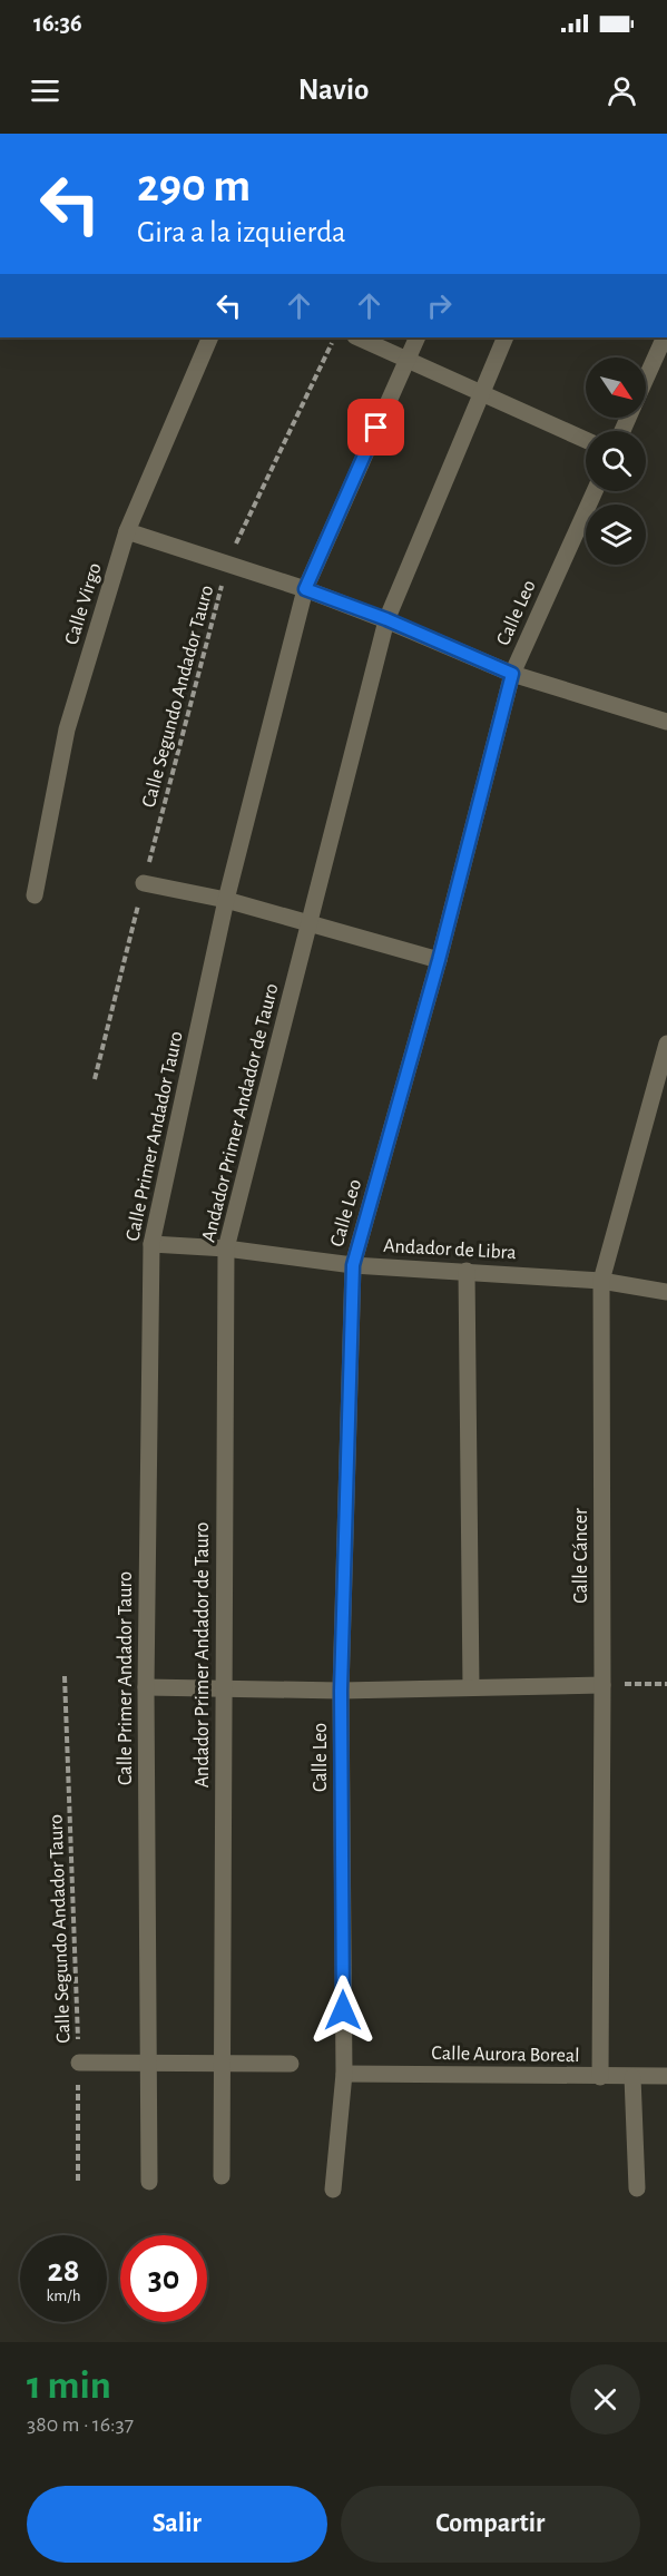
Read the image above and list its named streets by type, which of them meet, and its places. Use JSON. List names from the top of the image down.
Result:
{
  "streets": {
    "street": [
      "Calle Virgo",
      "Calle Leo",
      "Andador Primer Andador de Tauro",
      "Calle Primer Andador Tauro",
      "Andador de Libra",
      "Calle Cáncer",
      "Calle Aurora Boreal"
    ],
    "path": ["Calle Segundo Andador Tauro"]
  },
  "crossings": [
    ["Calle Leo", "Andador de Libra"],
    ["Calle Leo", "Calle Aurora Boreal"],
    ["Andador Primer Andador de Tauro", "Andador de Libra"],
    ["Calle Primer Andador Tauro", "Andador de Libra"],
    ["Andador de Libra", "Calle Cáncer"],
    ["Calle Cáncer", "Calle Aurora Boreal"]
  ],
  "north": "bottom right",
  "page": {
    "status": "16:36",
    "header": "Navio",
    "turn": ["290 m", "Gira a la izquierda"],
    "speed": "28 km/h",
    "limit": "30",
    "heading": ["1 min", "380 m · 16:37"],
    "buttons": ["Salir", "Compartir"]
  }
}
